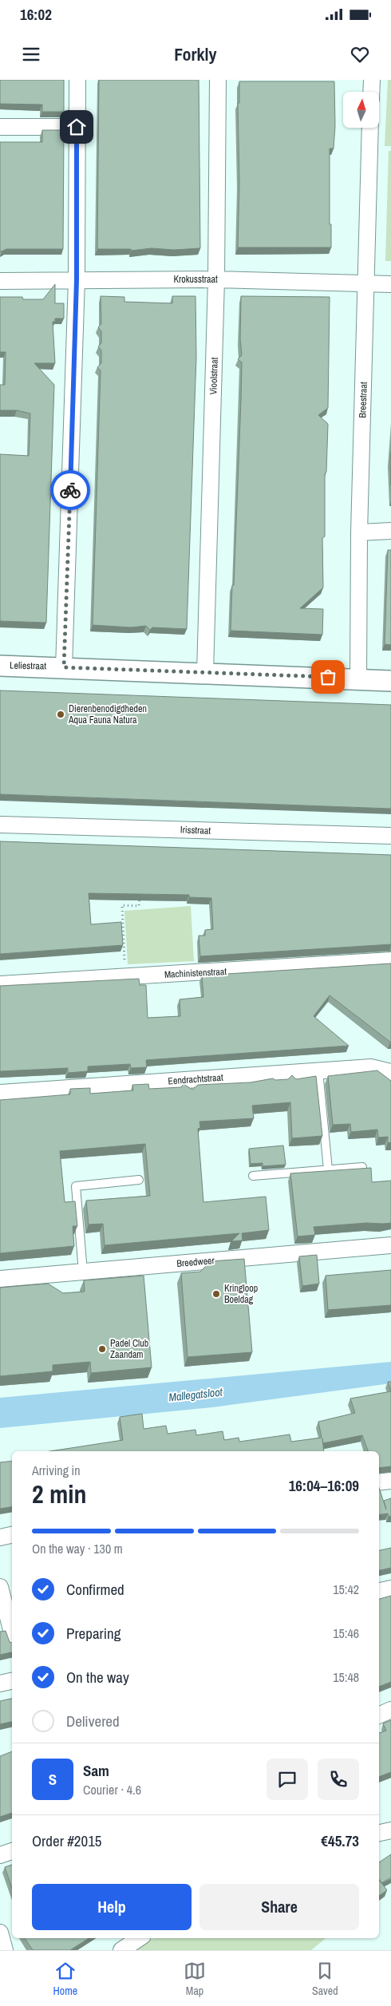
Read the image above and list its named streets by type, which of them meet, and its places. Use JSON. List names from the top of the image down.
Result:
{
  "streets": {
    "street": [
      "Krokusstraat",
      "Vioolstraat",
      "Breestraat",
      "Leliestraat",
      "Irisstraat",
      "Machinistenstraat",
      "Eendrachtstraat",
      "Breedweer"
    ]
  },
  "crossings": [
    ["Krokusstraat", "Vioolstraat"],
    ["Krokusstraat", "Breestraat"],
    ["Vioolstraat", "Leliestraat"],
    ["Breestraat", "Leliestraat"]
  ],
  "water": ["Mallegatsloot"],
  "places": ["Dierenbenodigdheden Aqua Fauna Natura", "Kringloop Boeldag", "Padel Club Zaandam"],
  "north": "top",
  "page": {
    "status": "16:02",
    "header": "Forkly",
    "heading": ["2 min", "Arriving in", "16:04–16:09"],
    "panel": [
      "Sam",
      "Courier · 4.6",
      "Order #2015",
      "€45.73"
    ],
    "bar": "On the way · 130 m",
    "list": [
      ["Confirmed", "15:42"],
      ["Preparing", "15:46"],
      ["On the way", "15:48"],
      "Delivered"
    ],
    "round": "S",
    "buttons": ["Help", "Share"],
    "tabs": ["Home", "Map", "Saved"]
  }
}
